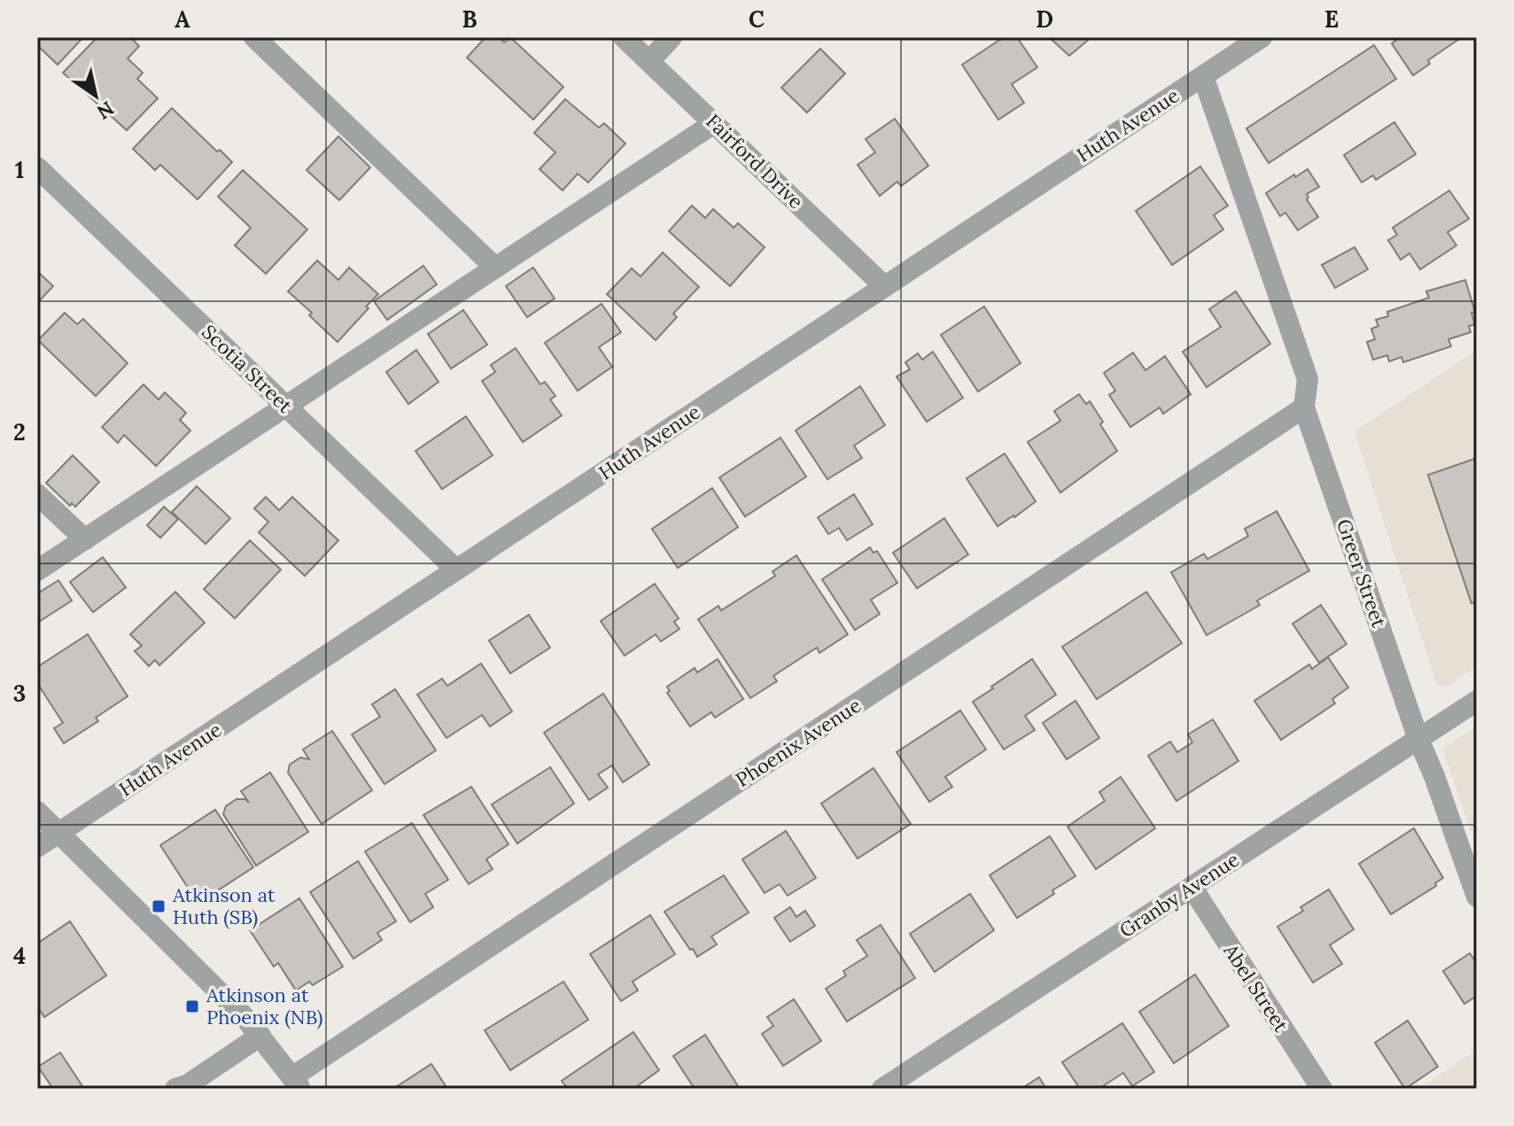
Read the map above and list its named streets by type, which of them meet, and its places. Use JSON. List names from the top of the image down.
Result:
{
  "streets": {
    "street": [
      "Huth Avenue",
      "Fairford Drive",
      "Scotia Street",
      "Greer Street",
      "Phoenix Avenue",
      "Granby Avenue",
      "Abel Street"
    ]
  },
  "crossings": [
    ["Huth Avenue", "Fairford Drive"],
    ["Huth Avenue", "Scotia Street"],
    ["Greer Street", "Phoenix Avenue"],
    ["Greer Street", "Granby Avenue"],
    ["Granby Avenue", "Abel Street"]
  ],
  "places": {
    "transit": ["Atkinson at Huth (SB)", "Atkinson at Phoenix (NB)"]
  },
  "north": "bottom right",
  "grid": {
    "columns": [
      "A",
      "B",
      "C",
      "D",
      "E"
    ],
    "rows": [
      "1",
      "2",
      "3",
      "4"
    ]
  }
}
